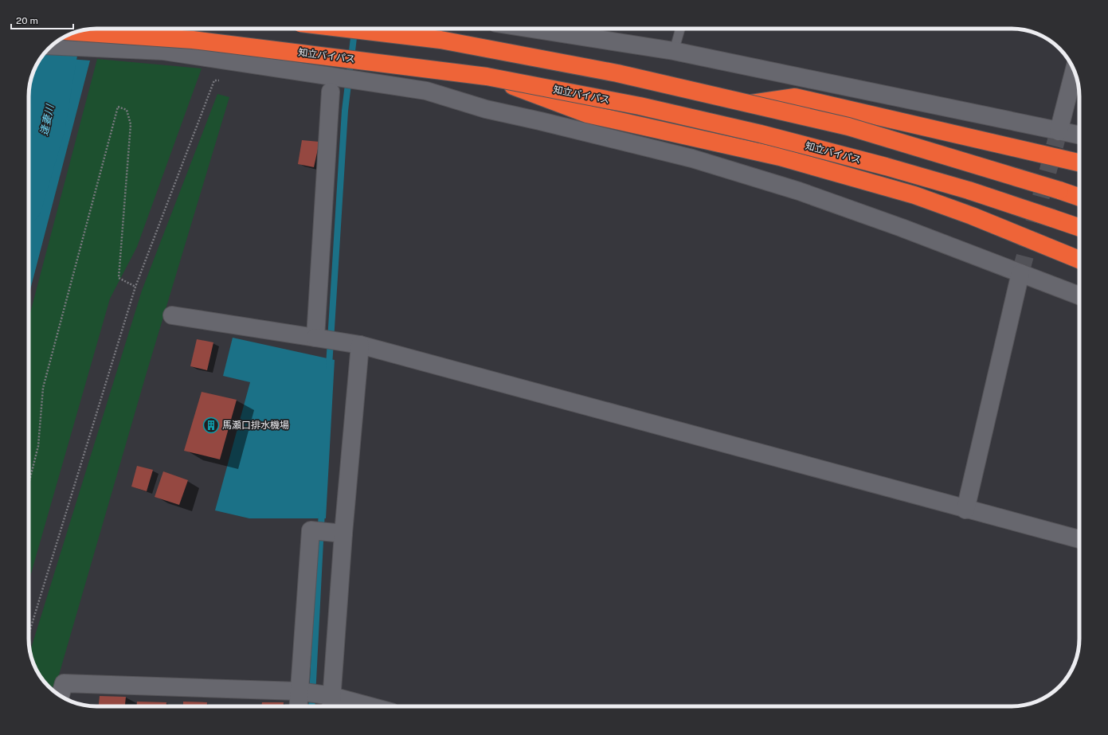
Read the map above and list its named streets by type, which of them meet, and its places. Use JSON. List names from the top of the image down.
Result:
{
  "streets": {
    "highway": ["知立バイパス"]
  },
  "water": ["逢妻川"],
  "places": {
    "building": ["馬瀬口排水機場"]
  },
  "scale_bar": "20 m"
}
